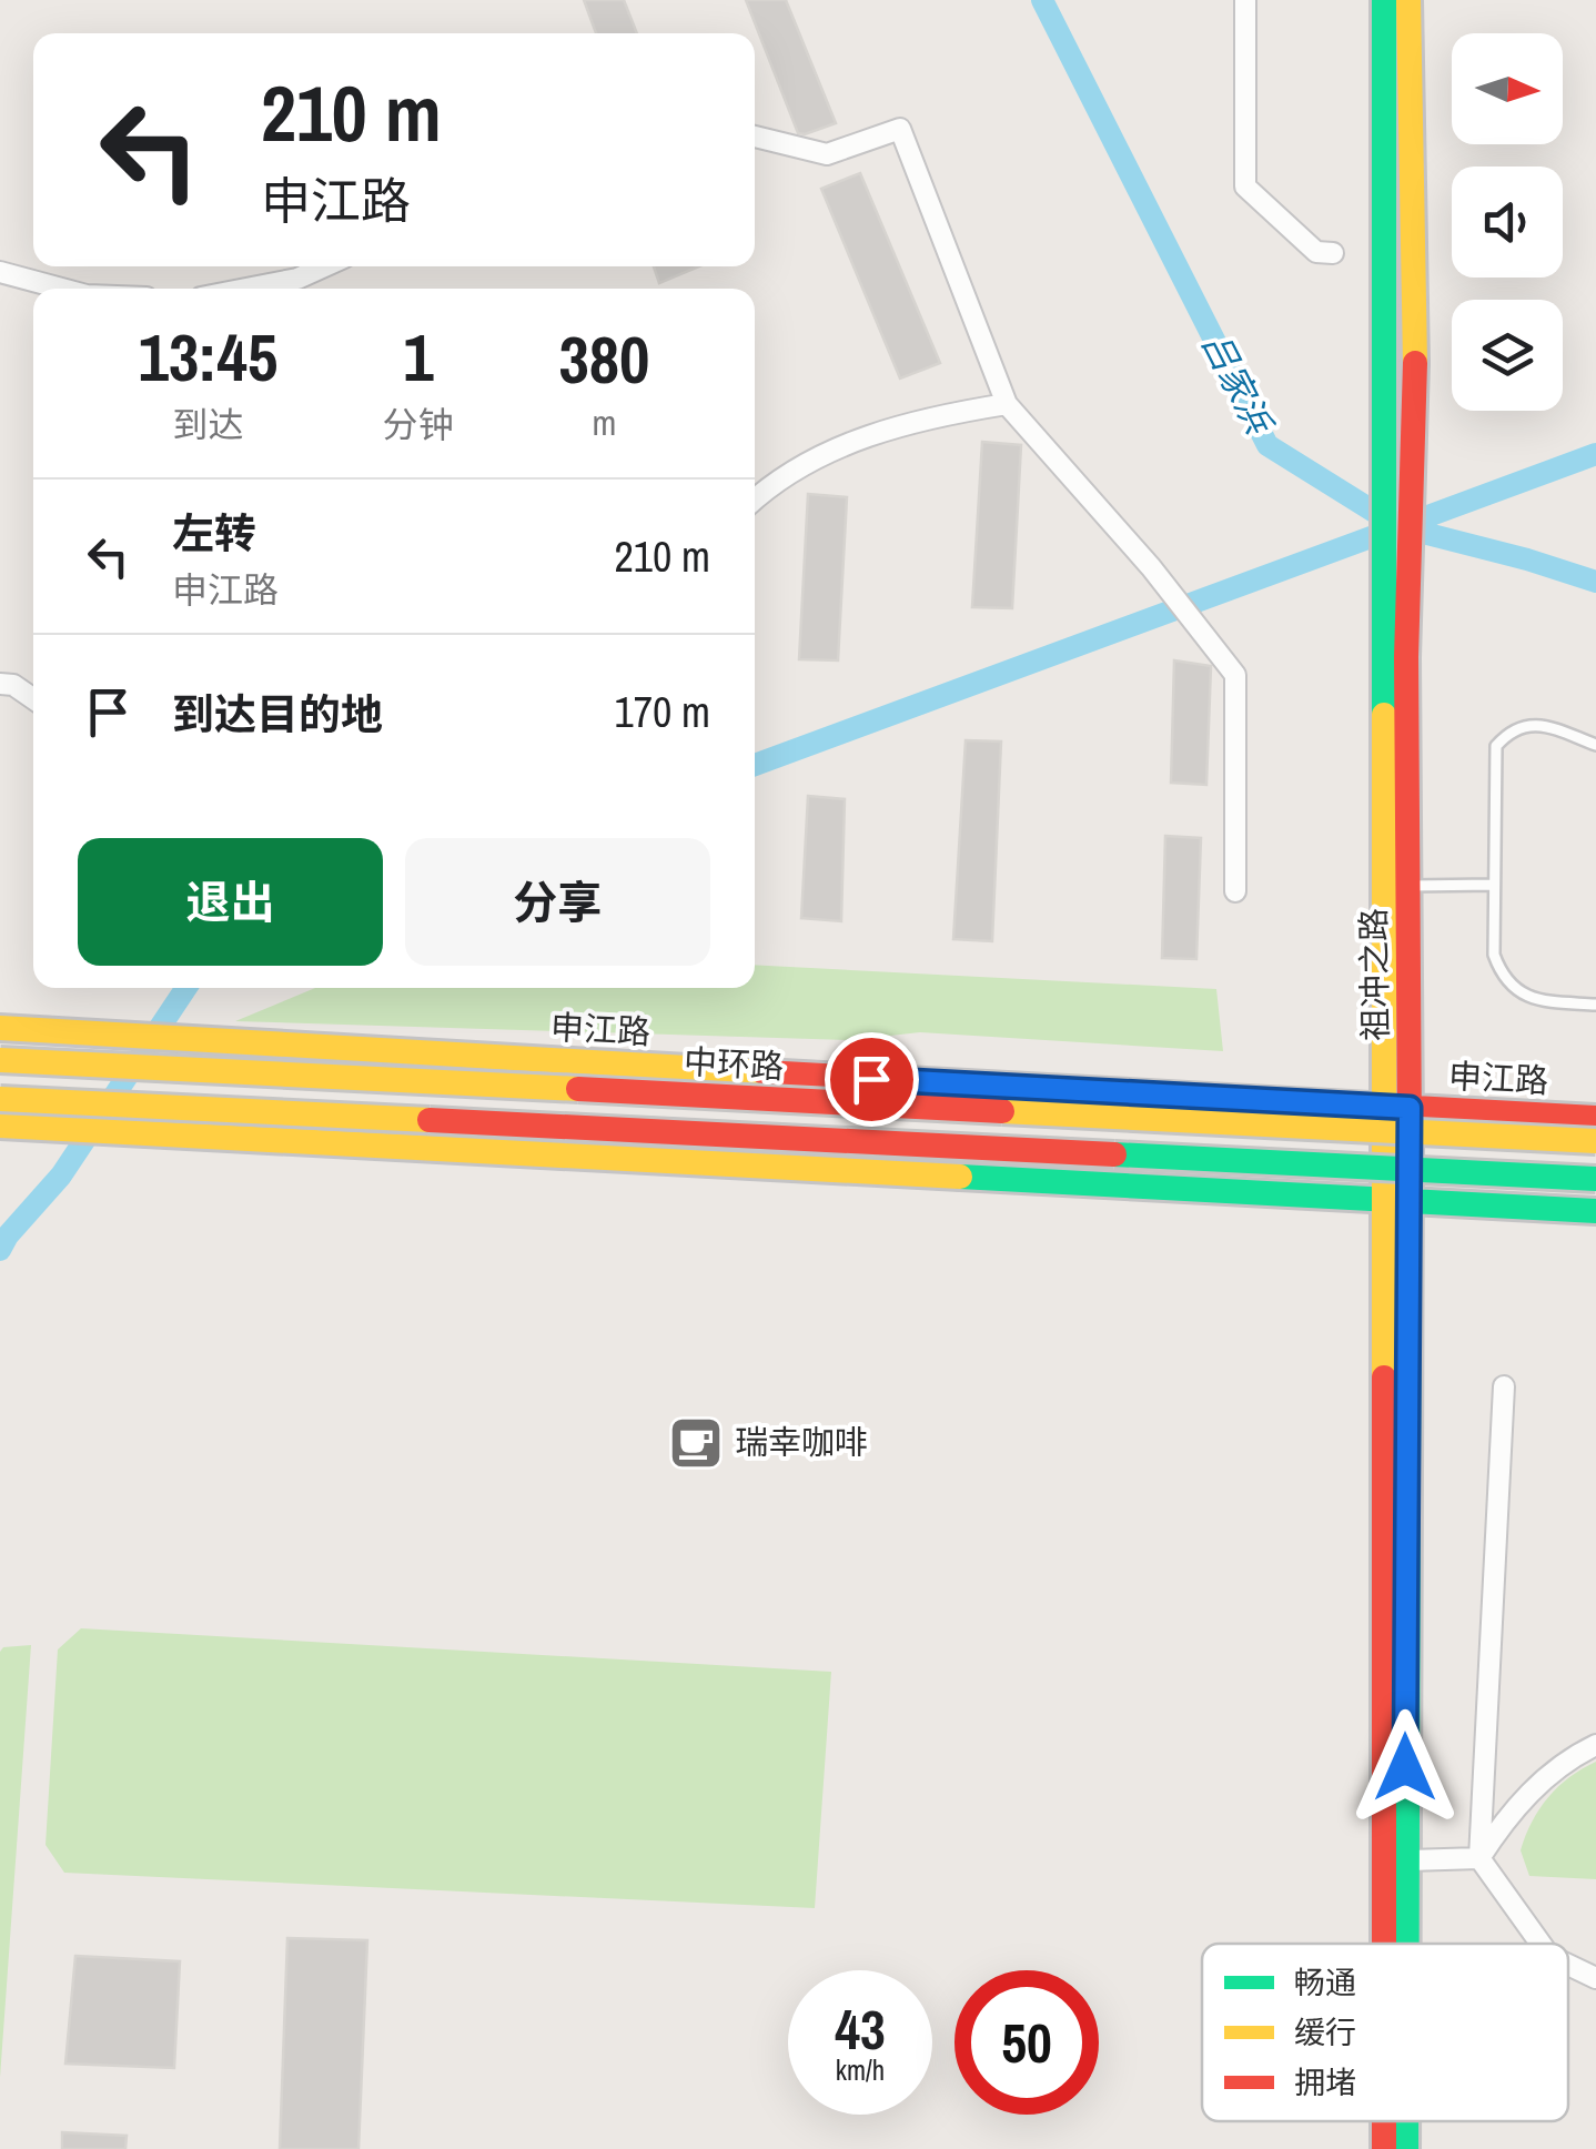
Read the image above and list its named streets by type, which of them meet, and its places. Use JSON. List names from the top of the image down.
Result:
{
  "streets": {
    "main road": ["祖冲之路", "申江路", "中环路"]
  },
  "crossings": [
    ["祖冲之路", "申江路"]
  ],
  "water": ["吕家浜"],
  "places": {
    "cafe": ["瑞幸咖啡"]
  },
  "legend": ["畅通", "缓行", "拥堵"],
  "north": "right",
  "page": {
    "turn": ["210 m", "申江路"],
    "eta": [
      "13:45",
      "到达",
      "1",
      "分钟",
      "380",
      "m"
    ],
    "list": [
      {
        "name": "左转",
        "note": "申江路",
        "value": "210 m"
      },
      {
        "name": "到达目的地",
        "value": "170 m"
      }
    ],
    "buttons": ["退出", "分享"],
    "speed": "43 km/h",
    "limit": "50"
  }
}
